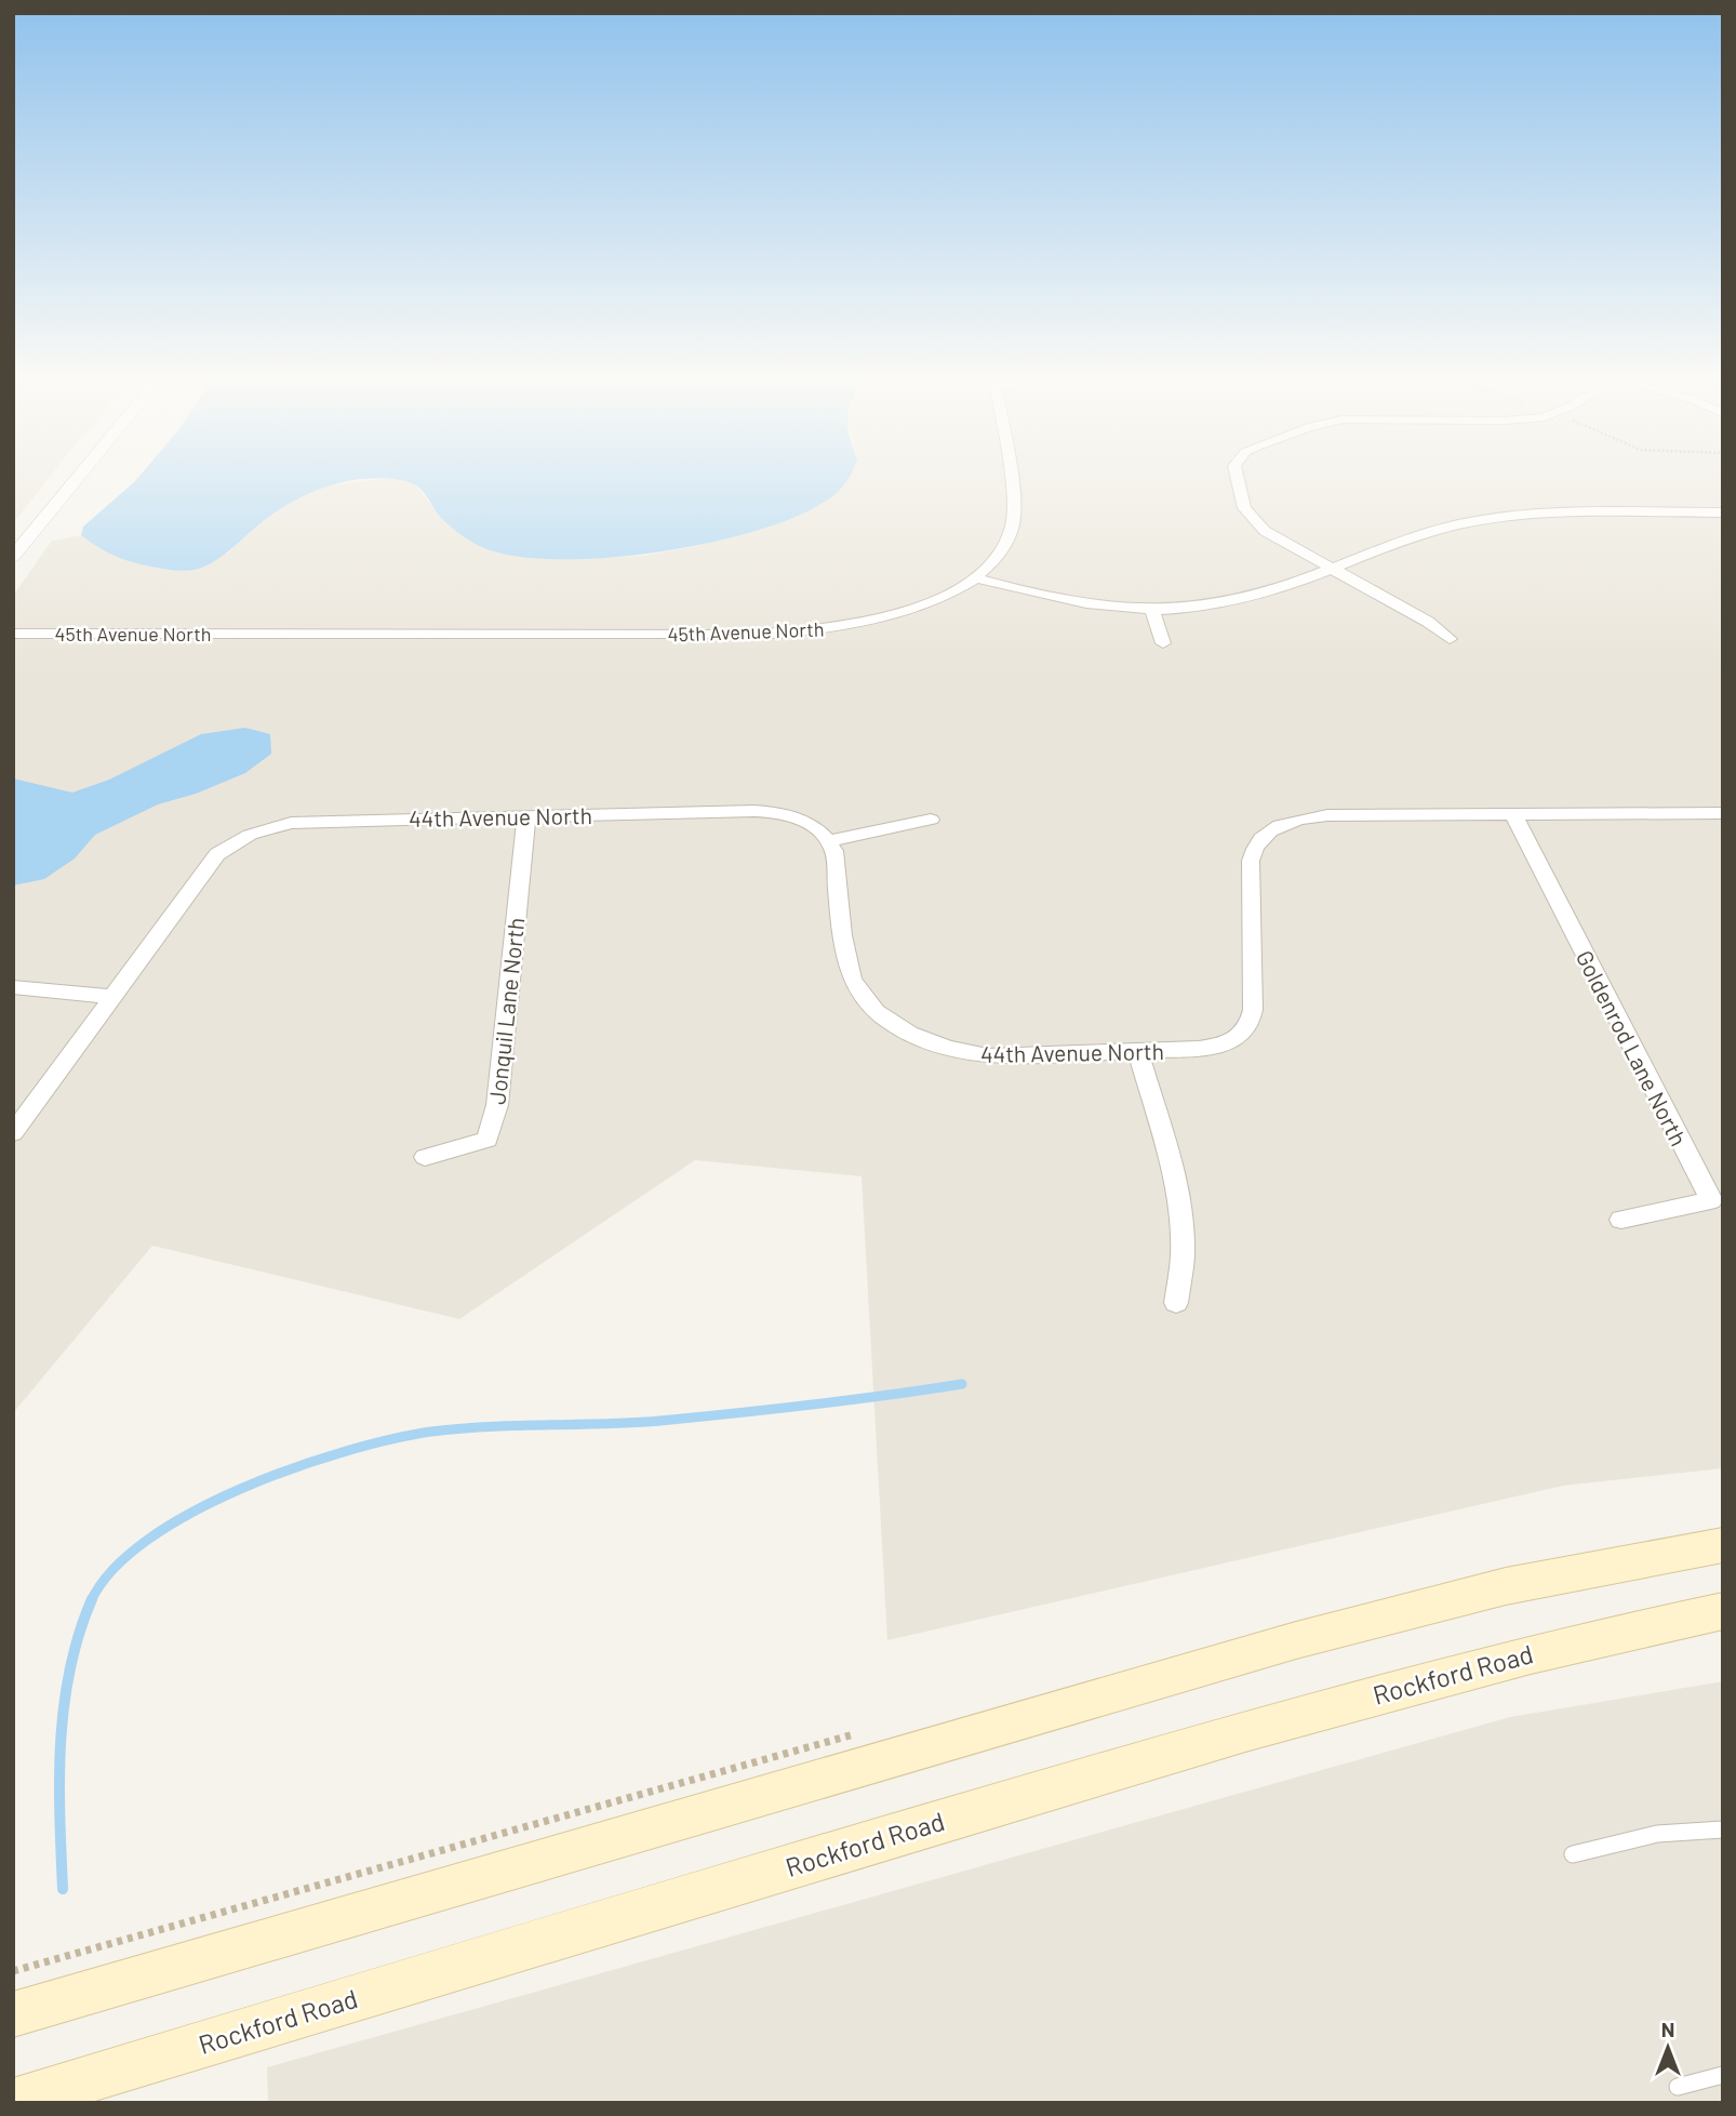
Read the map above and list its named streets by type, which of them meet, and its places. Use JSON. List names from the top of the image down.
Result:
{
  "streets": {
    "main road": ["Rockford Road"],
    "street": [
      "45th Avenue North",
      "44th Avenue North",
      "Jonquil Lane North",
      "Goldenrod Lane North"
    ]
  },
  "crossings": [
    ["44th Avenue North", "Jonquil Lane North"],
    ["44th Avenue North", "Goldenrod Lane North"]
  ],
  "north": "top"
}
